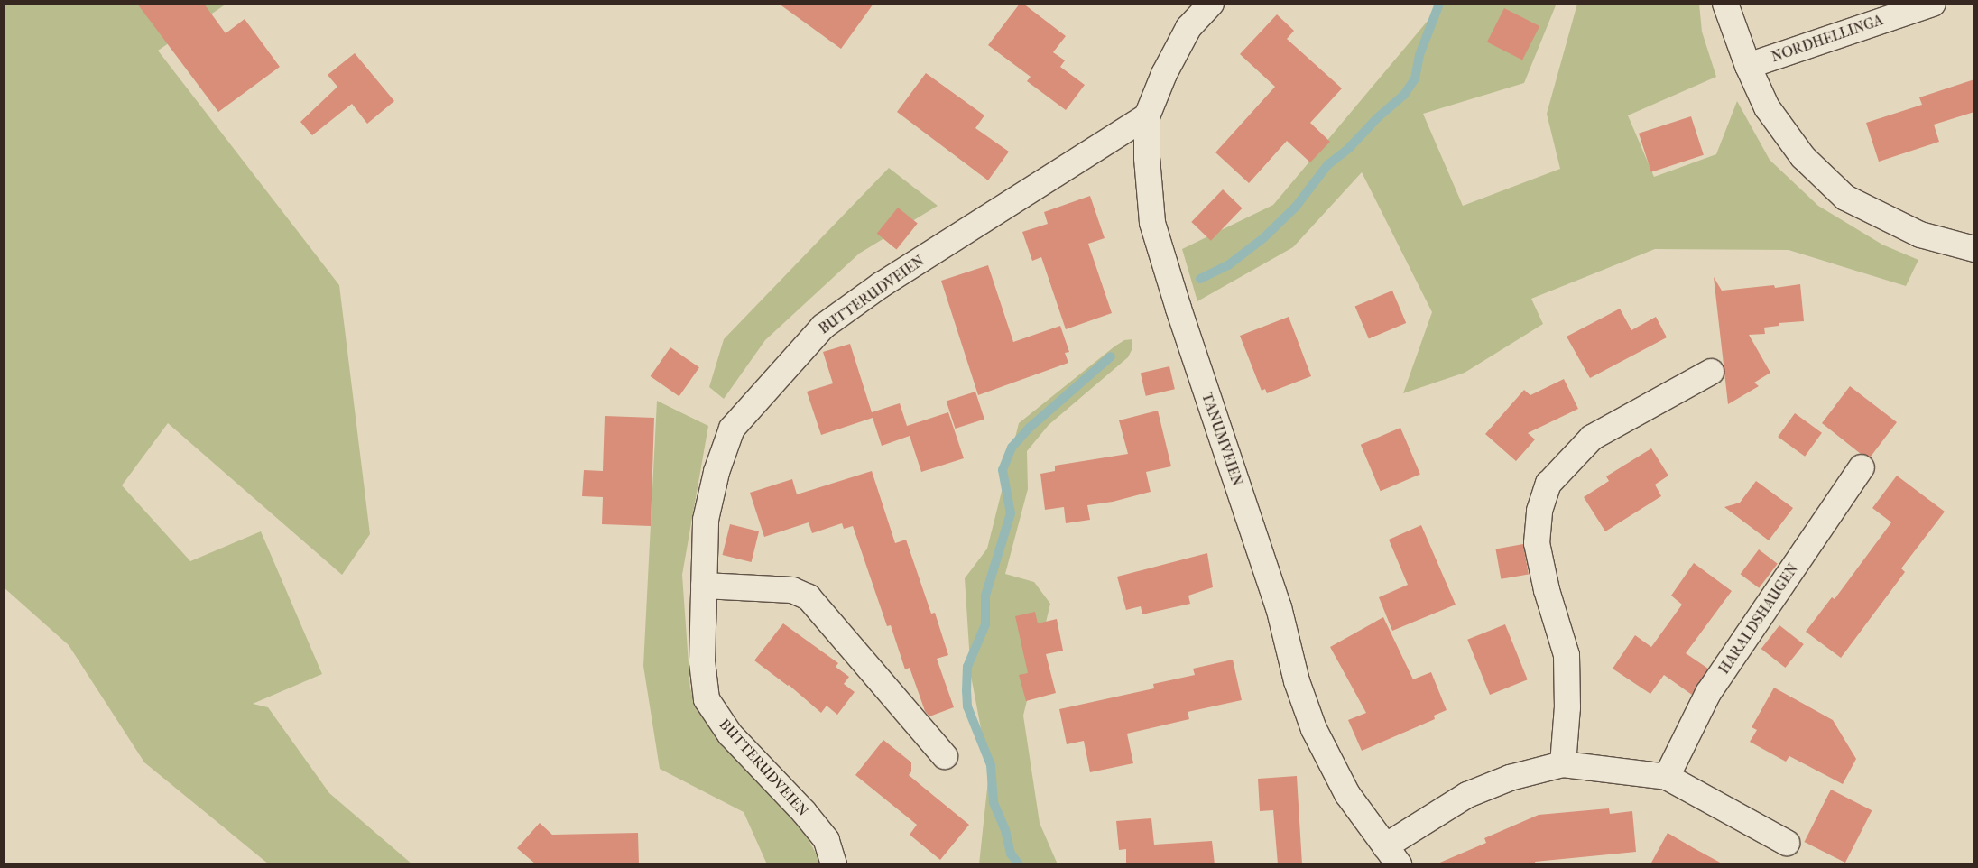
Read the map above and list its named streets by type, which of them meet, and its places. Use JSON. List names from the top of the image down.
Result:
{
  "streets": {
    "street": [
      "NORDHELLINGA",
      "BUTTERUDVEIEN",
      "TANUMVEIEN",
      "HARALDSHAUGEN"
    ]
  },
  "crossings": [
    ["BUTTERUDVEIEN", "TANUMVEIEN"]
  ]
}
